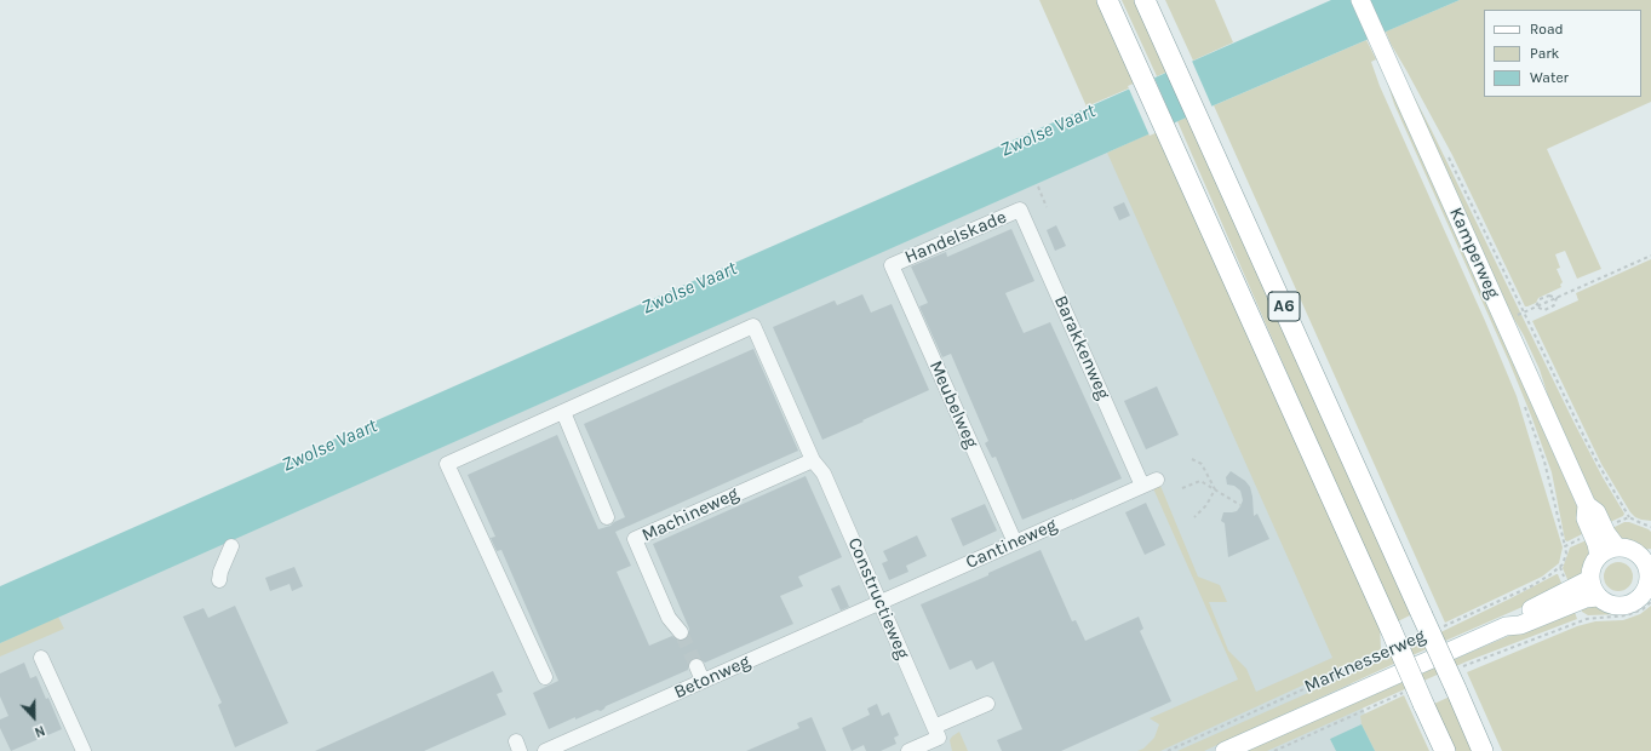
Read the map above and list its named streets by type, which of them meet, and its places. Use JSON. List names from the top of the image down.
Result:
{
  "streets": {
    "highway": ["A6"],
    "main road": ["Kamperweg", "Marknesserweg"],
    "street": [
      "Handelskade",
      "Barakkenweg",
      "Meubelweg",
      "Machineweg",
      "Cantineweg",
      "Constructieweg",
      "Betonweg"
    ]
  },
  "crossings": [
    ["Handelskade", "Barakkenweg"],
    ["Handelskade", "Meubelweg"],
    ["Kamperweg", "Marknesserweg"],
    ["Barakkenweg", "Cantineweg"],
    ["Meubelweg", "Cantineweg"],
    ["Machineweg", "Constructieweg"],
    ["Cantineweg", "Constructieweg"],
    ["Cantineweg", "Betonweg"],
    ["Constructieweg", "Betonweg"]
  ],
  "water": ["Zwolse Vaart"],
  "legend": ["Road", "Park", "Water"],
  "north": "bottom"
}
